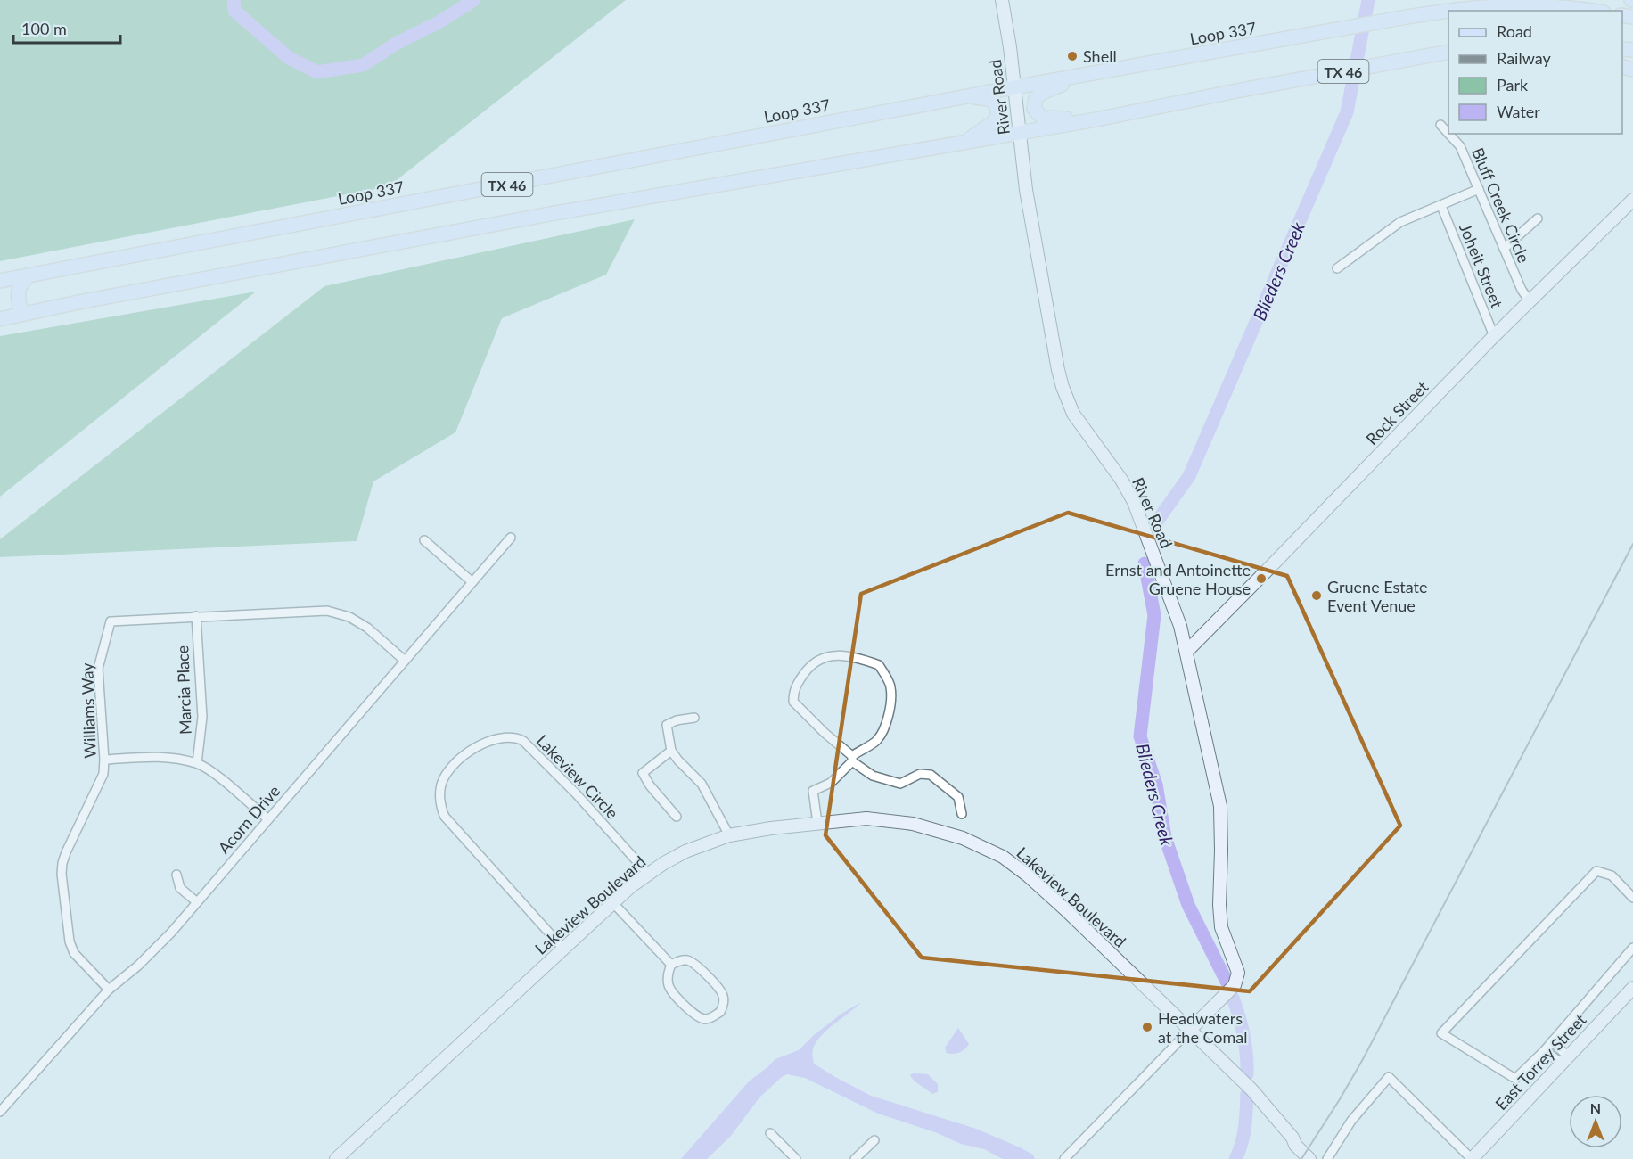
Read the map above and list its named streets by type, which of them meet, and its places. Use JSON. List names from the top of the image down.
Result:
{
  "streets": {
    "main road": ["Loop 337", "TX 46"],
    "street": [
      "River Road",
      "Bluff Creek Circle",
      "Joheit Street",
      "Rock Street",
      "Marcia Place",
      "Williams Way",
      "Lakeview Circle",
      "Acorn Drive",
      "Lakeview Boulevard",
      "East Torrey Street"
    ]
  },
  "crossings": [
    ["Loop 337", "River Road"],
    ["TX 46", "River Road"],
    ["River Road", "Rock Street"],
    ["River Road", "Lakeview Boulevard"],
    ["Bluff Creek Circle", "Rock Street"],
    ["Joheit Street", "Rock Street"],
    ["Marcia Place", "Williams Way"],
    ["Williams Way", "Acorn Drive"],
    ["Lakeview Circle", "Lakeview Boulevard"]
  ],
  "water": ["Blieders Creek"],
  "places": [
    "Shell",
    "Ernst and Antoinette Gruene House",
    "Gruene Estate Event Venue",
    "Headwaters at the Comal"
  ],
  "legend": [
    "Road",
    "Railway",
    "Park",
    "Water"
  ],
  "scale_bar": "100 m",
  "north": "top"
}
